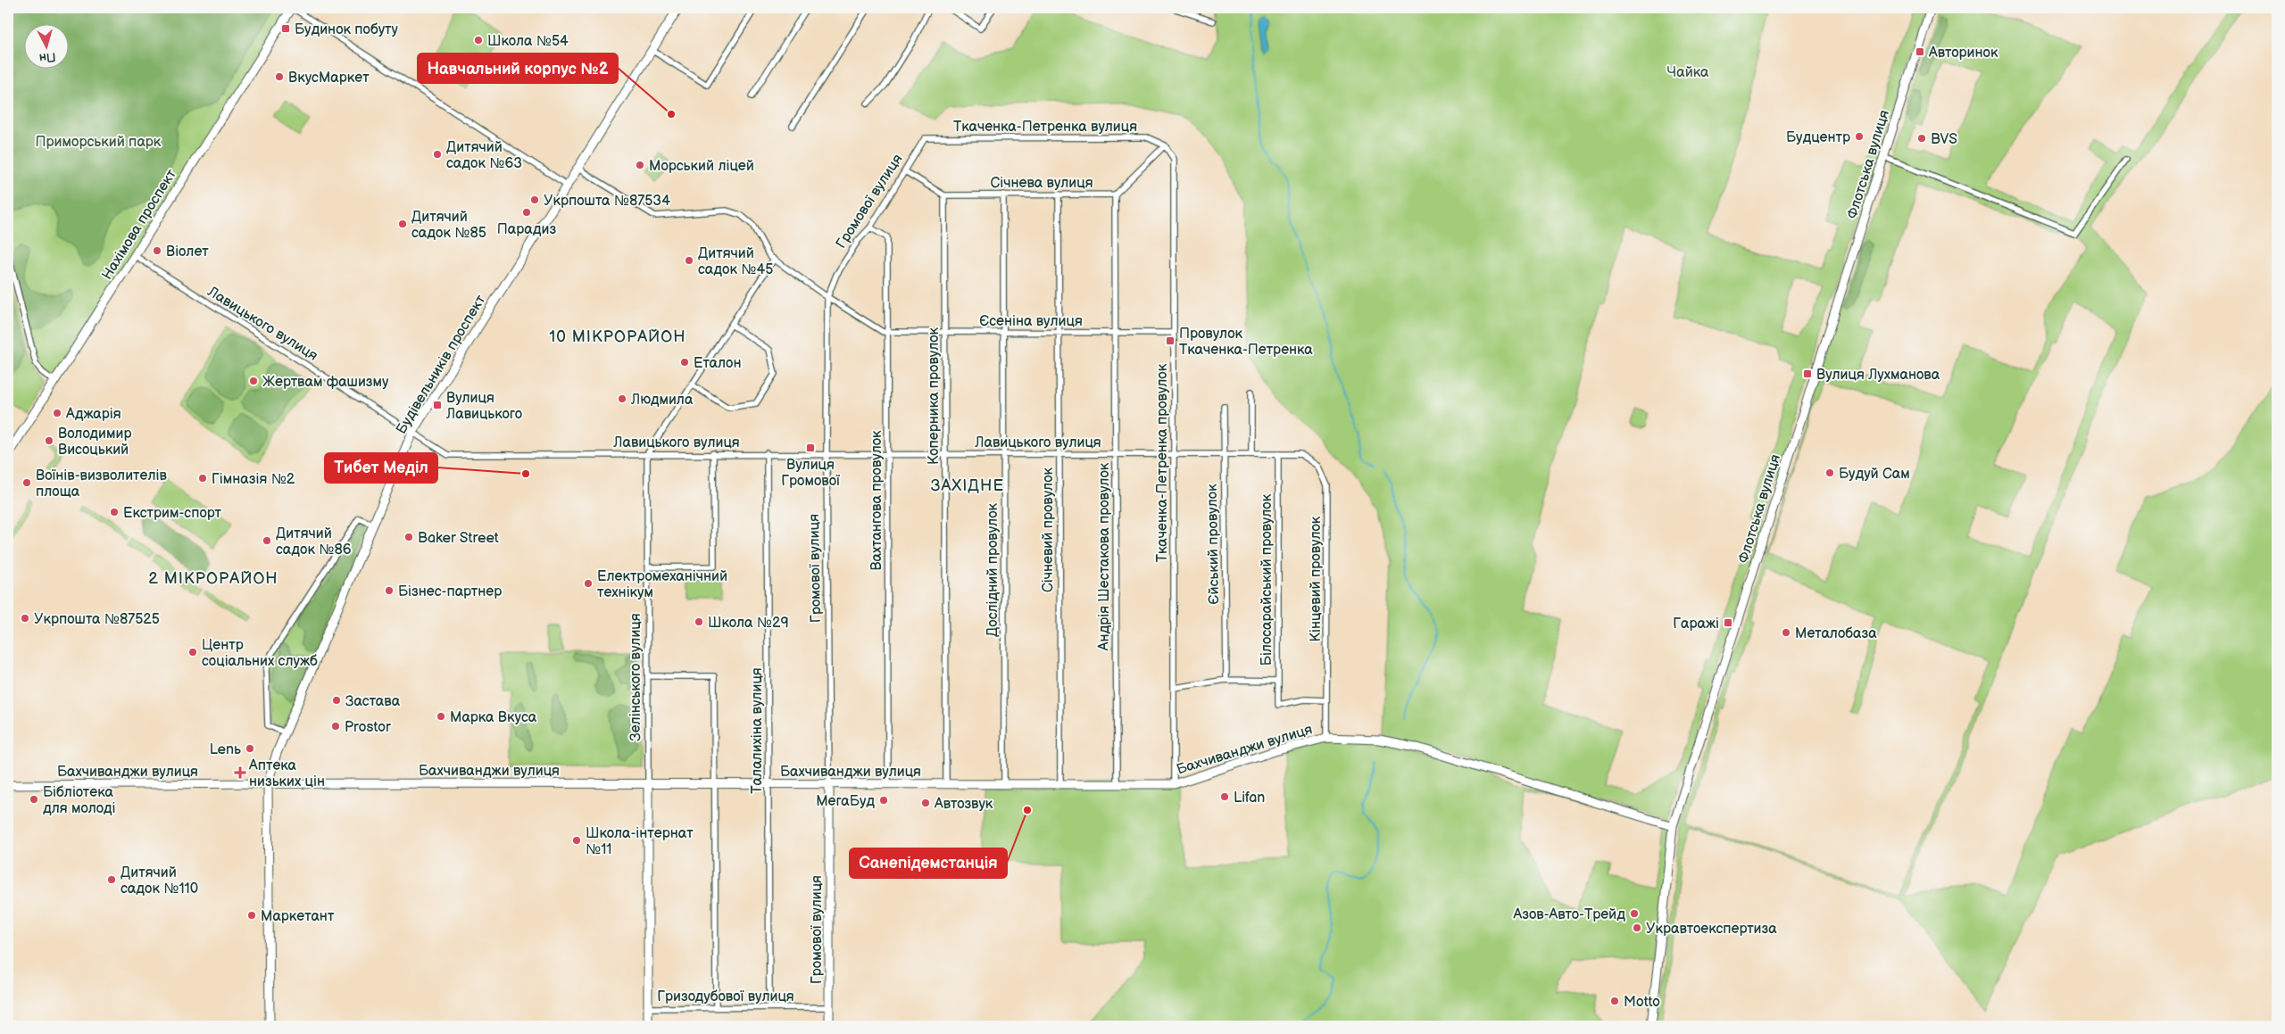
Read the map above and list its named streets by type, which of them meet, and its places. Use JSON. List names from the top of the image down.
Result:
{
  "streets": {
    "street": [
      "Ткаченка-Петренка вулиця",
      "Флотська вулиця",
      "Січнева вулиця",
      "Громової вулиця",
      "Нахімова проспект",
      "Єсеніна вулиця",
      "Лавицького вулиця",
      "Будівельників проспект",
      "Коперника провулок",
      "Ткаченка-Петренка провулок",
      "Вахтангова провулок",
      "Січневий провулок",
      "Єйський провулок",
      "Андрія Шестакова провулок",
      "Дослідний провулок",
      "Кінцевий провулок",
      "Білосарайський провулок",
      "Зелінського вулиця",
      "Талалихіна вулиця",
      "Бахчиванджи вулиця",
      "Гризодубової вулиця"
    ]
  },
  "crossings": [
    ["Ткаченка-Петренка вулиця", "Громової вулиця"],
    ["Ткаченка-Петренка вулиця", "Ткаченка-Петренка провулок"],
    ["Флотська вулиця", "Бахчиванджи вулиця"],
    ["Січнева вулиця", "Коперника провулок"],
    ["Січнева вулиця", "Січневий провулок"],
    ["Січнева вулиця", "Андрія Шестакова провулок"],
    ["Січнева вулиця", "Дослідний провулок"],
    ["Громової вулиця", "Лавицького вулиця"],
    ["Громової вулиця", "Вахтангова провулок"],
    ["Громової вулиця", "Бахчиванджи вулиця"],
    ["Громової вулиця", "Гризодубової вулиця"],
    ["Нахімова проспект", "Лавицького вулиця"],
    ["Єсеніна вулиця", "Коперника провулок"],
    ["Єсеніна вулиця", "Ткаченка-Петренка провулок"],
    ["Єсеніна вулиця", "Вахтангова провулок"],
    ["Єсеніна вулиця", "Січневий провулок"],
    ["Єсеніна вулиця", "Андрія Шестакова провулок"],
    ["Єсеніна вулиця", "Дослідний провулок"],
    ["Лавицького вулиця", "Будівельників проспект"],
    ["Лавицького вулиця", "Коперника провулок"],
    ["Лавицького вулиця", "Ткаченка-Петренка провулок"],
    ["Лавицького вулиця", "Вахтангова провулок"],
    ["Лавицького вулиця", "Січневий провулок"],
    ["Лавицького вулиця", "Єйський провулок"],
    ["Лавицького вулиця", "Андрія Шестакова провулок"],
    ["Лавицького вулиця", "Дослідний провулок"],
    ["Лавицького вулиця", "Кінцевий провулок"],
    ["Лавицького вулиця", "Білосарайський провулок"],
    ["Лавицького вулиця", "Зелінського вулиця"],
    ["Лавицького вулиця", "Талалихіна вулиця"],
    ["Будівельників проспект", "Бахчиванджи вулиця"],
    ["Коперника провулок", "Бахчиванджи вулиця"],
    ["Ткаченка-Петренка провулок", "Бахчиванджи вулиця"],
    ["Вахтангова провулок", "Бахчиванджи вулиця"],
    ["Січневий провулок", "Бахчиванджи вулиця"],
    ["Андрія Шестакова провулок", "Бахчиванджи вулиця"],
    ["Дослідний провулок", "Бахчиванджи вулиця"],
    ["Кінцевий провулок", "Білосарайський провулок"],
    ["Кінцевий провулок", "Бахчиванджи вулиця"],
    ["Зелінського вулиця", "Бахчиванджи вулиця"],
    ["Зелінського вулиця", "Гризодубової вулиця"],
    ["Талалихіна вулиця", "Бахчиванджи вулиця"],
    ["Талалихіна вулиця", "Гризодубової вулиця"]
  ],
  "districts": ["10 МІКРОРАЙОН", "ЗАХІДНЕ", "2 МІКРОРАЙОН"],
  "parks": ["Чайка", "Приморський парк"],
  "places": {
    "transit": [
      "Будинок побуту",
      "Авторинок",
      "Провулок Ткаченка-Петренка",
      "Вулиця Лухманова",
      "Вулиця Лавицького",
      "Вулиця Громової",
      "Гаражі"
    ],
    "other": [
      "Школа №54",
      "ВкусМаркет",
      "Навчальний корпус №2",
      "Будцентр",
      "BVS",
      "Дитячий садок №63",
      "Морський ліцей",
      "Укрпошта №87534",
      "Парадиз",
      "Дитячий садок №85",
      "Віолет",
      "Дитячий садок №45",
      "Еталон",
      "Жертвам фашизму",
      "Людмила",
      "Аджарія",
      "Володимир Висоцький",
      "Будуй Сам",
      "Тибет Меділ",
      "Гімназія №2",
      "Воїнів-визволителів площа",
      "Екстрим-спорт",
      "Baker Street",
      "Дитячий садок №86",
      "Електромеханічний технікум",
      "Бізнес-партнер",
      "Укрпошта №87525",
      "Школа №29",
      "Металобаза",
      "Центр соціальних служб",
      "Застава",
      "Марка Вкуса",
      "Prostor",
      "Lenь",
      "Lifan",
      "Бібліотека для молоді",
      "МегаБуд",
      "Автозвук",
      "Санепідемстанція",
      "Школа-інтернат №11",
      "Дитячий садок №110",
      "Азов-Авто-Трейд",
      "Маркетант",
      "Укравтоекспертиза",
      "Motto"
    ],
    "health": ["Аптека низьких цін"]
  },
  "north": "bottom"
}
